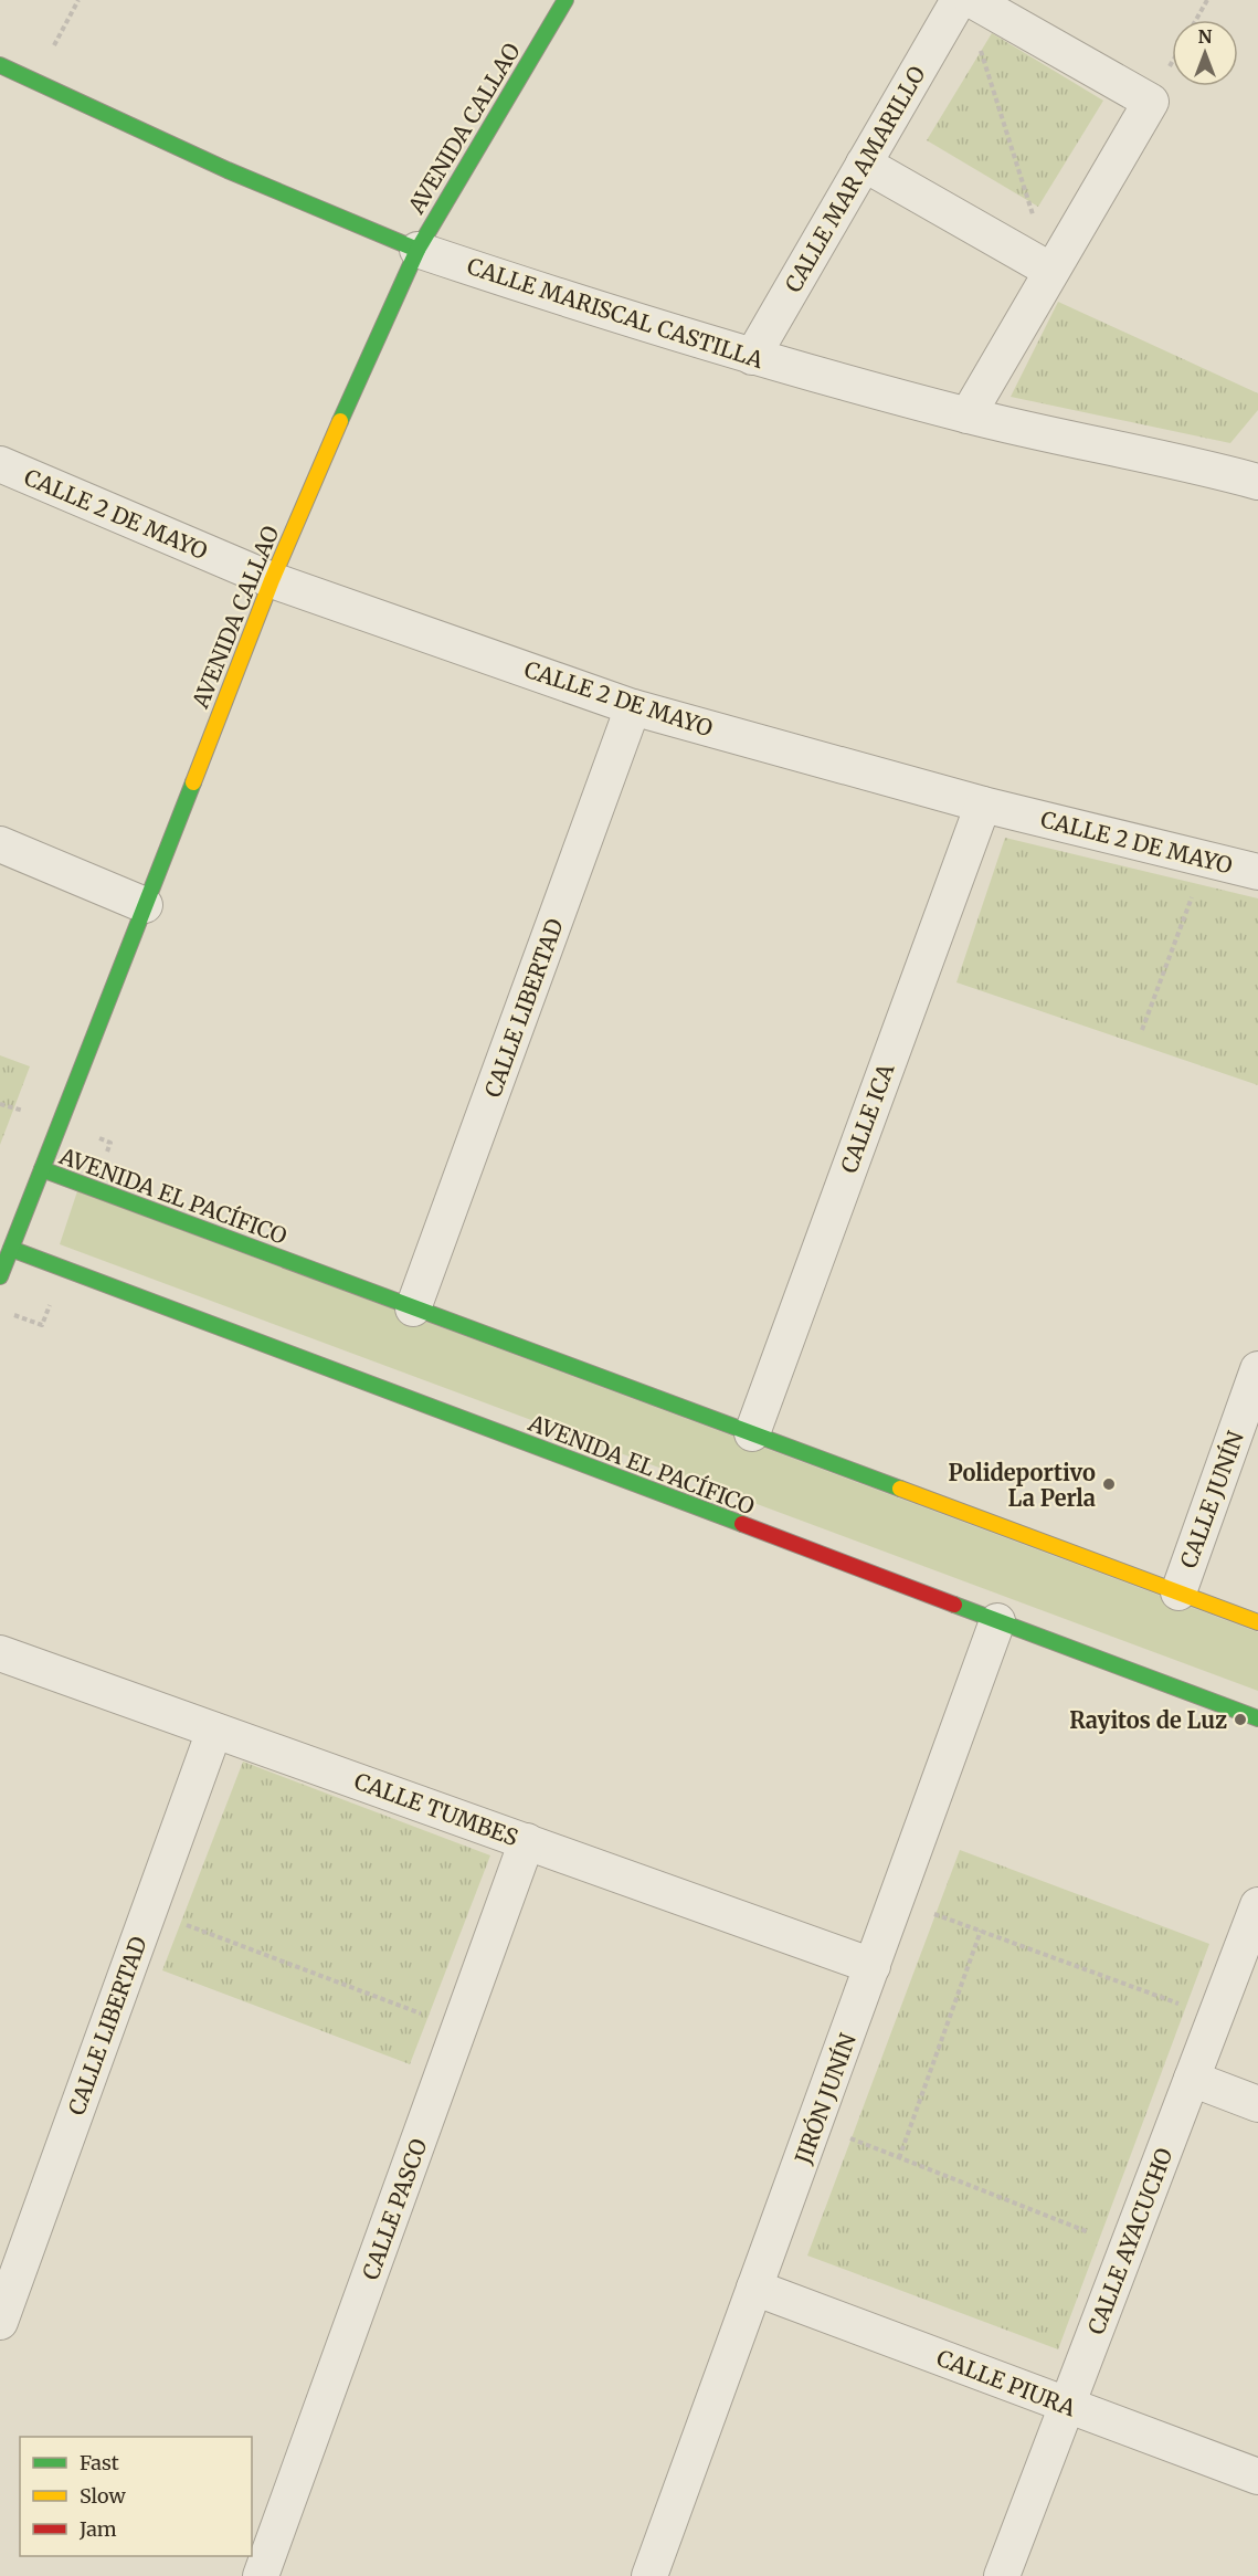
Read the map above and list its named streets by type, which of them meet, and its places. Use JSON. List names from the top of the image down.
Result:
{
  "streets": {
    "street": [
      "AVENIDA CALLAO",
      "CALLE MAR AMARILLO",
      "CALLE MARISCAL CASTILLA",
      "CALLE 2 DE MAYO",
      "CALLE LIBERTAD",
      "CALLE ICA",
      "AVENIDA EL PACÍFICO",
      "CALLE JUNÍN",
      "CALLE TUMBES",
      "JIRÓN JUNÍN",
      "CALLE PASCO",
      "CALLE AYACUCHO",
      "CALLE PIURA"
    ]
  },
  "crossings": [
    ["AVENIDA CALLAO", "CALLE MARISCAL CASTILLA"],
    ["AVENIDA CALLAO", "CALLE 2 DE MAYO"],
    ["AVENIDA CALLAO", "AVENIDA EL PACÍFICO"],
    ["CALLE MAR AMARILLO", "CALLE MARISCAL CASTILLA"],
    ["CALLE 2 DE MAYO", "CALLE LIBERTAD"],
    ["CALLE 2 DE MAYO", "CALLE ICA"],
    ["CALLE LIBERTAD", "AVENIDA EL PACÍFICO"],
    ["CALLE LIBERTAD", "CALLE TUMBES"],
    ["CALLE ICA", "AVENIDA EL PACÍFICO"],
    ["AVENIDA EL PACÍFICO", "CALLE JUNÍN"],
    ["AVENIDA EL PACÍFICO", "JIRÓN JUNÍN"],
    ["CALLE TUMBES", "JIRÓN JUNÍN"],
    ["CALLE TUMBES", "CALLE PASCO"],
    ["JIRÓN JUNÍN", "CALLE PIURA"],
    ["CALLE AYACUCHO", "CALLE PIURA"]
  ],
  "places": ["Polideportivo La Perla", "Rayitos de Luz"],
  "legend": ["Fast", "Slow", "Jam"],
  "north": "top"
}
